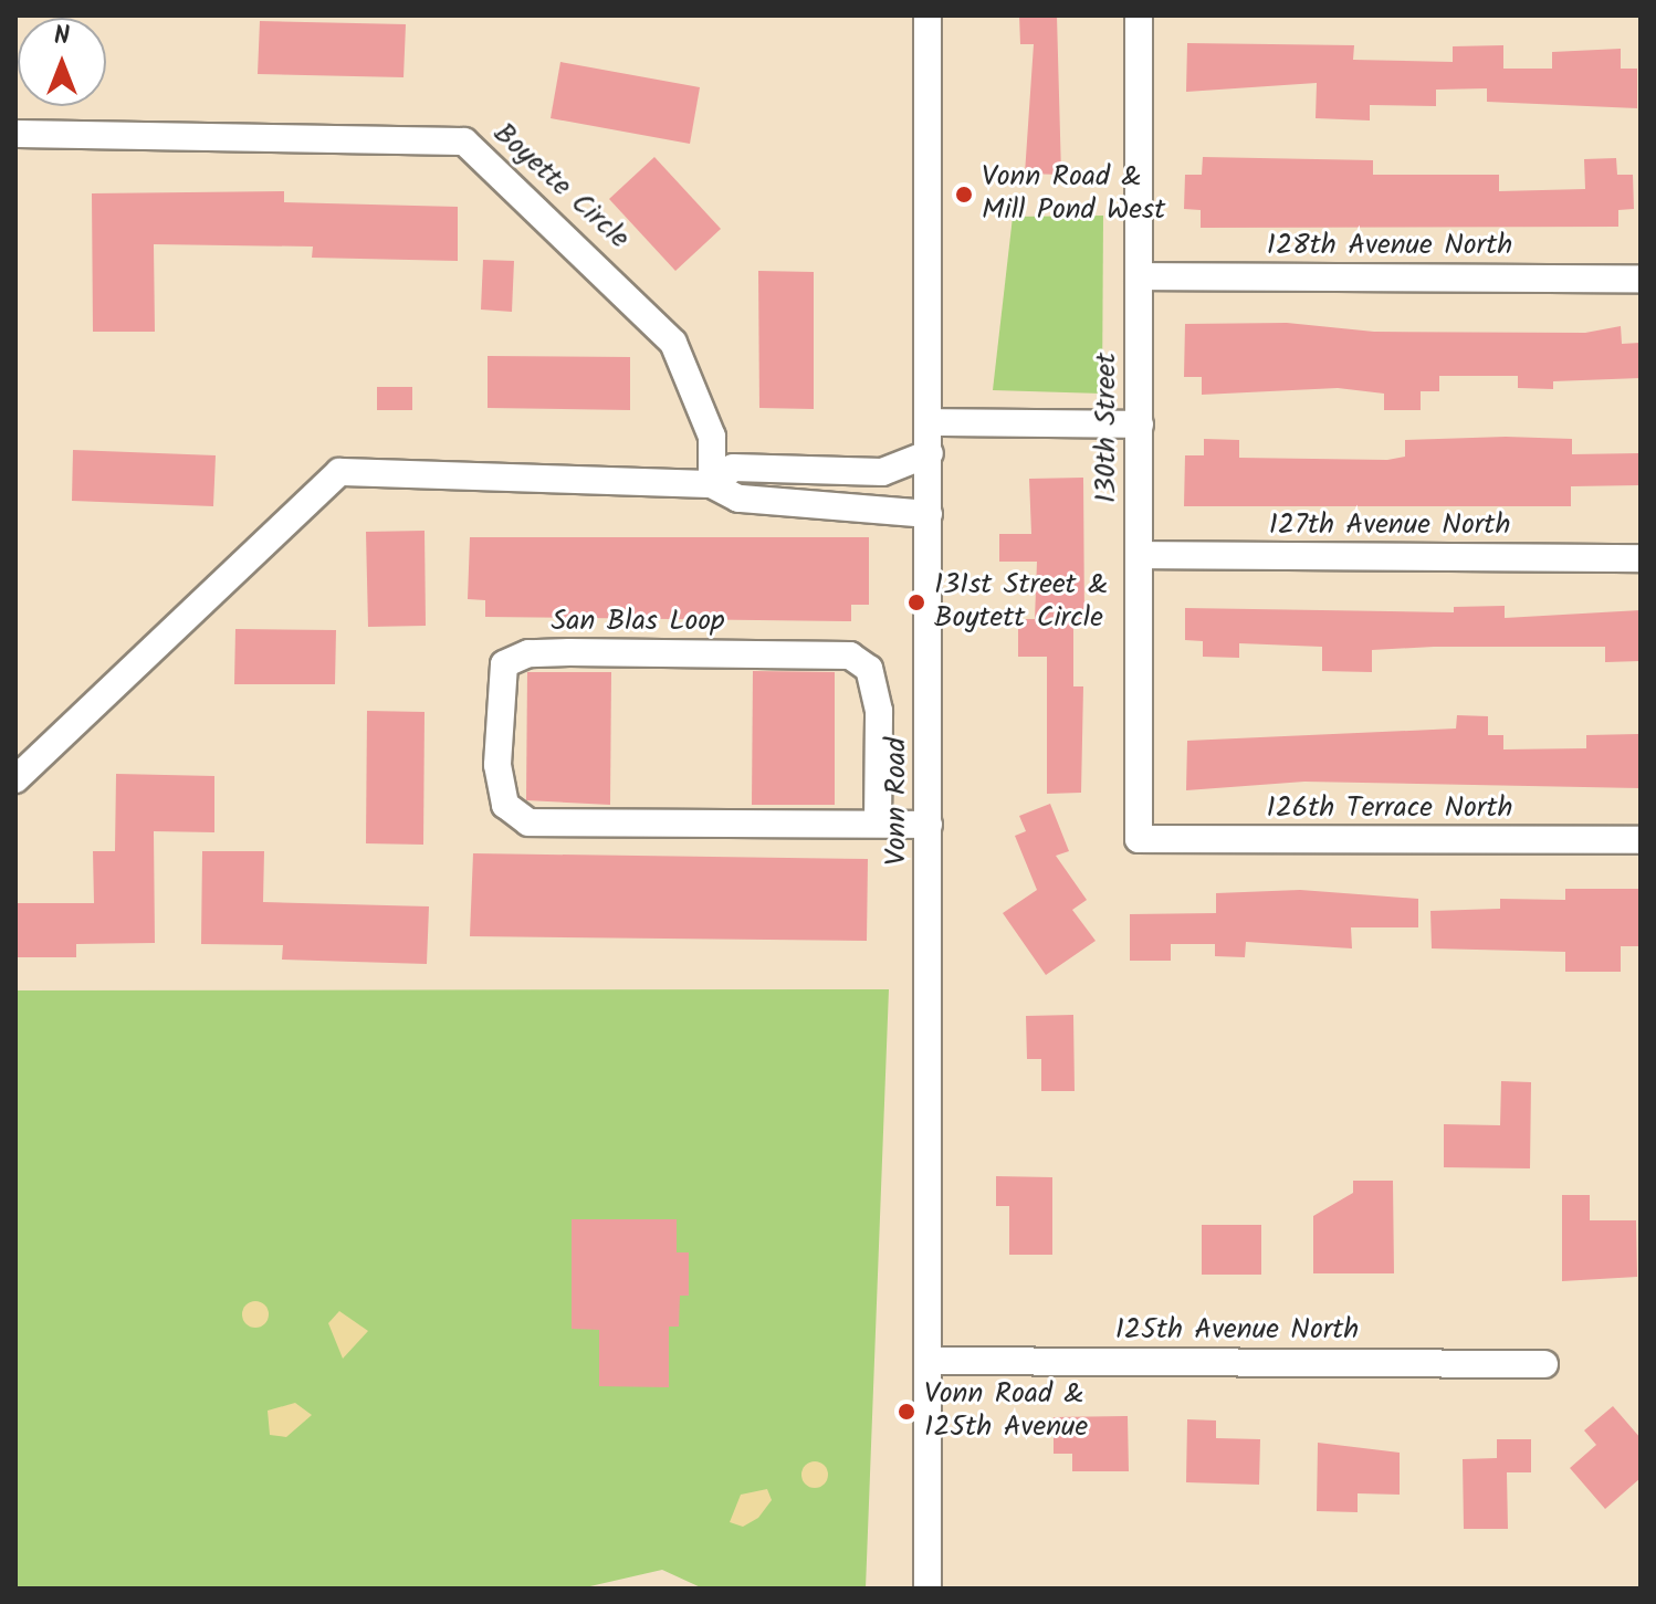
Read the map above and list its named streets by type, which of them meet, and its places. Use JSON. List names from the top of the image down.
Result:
{
  "streets": {
    "street": [
      "Boyette Circle",
      "128th Avenue North",
      "130th Street",
      "127th Avenue North",
      "San Blas Loop",
      "Vonn Road",
      "126th Terrace North",
      "125th Avenue North"
    ]
  },
  "crossings": [
    ["128th Avenue North", "130th Street"],
    ["130th Street", "127th Avenue North"],
    ["130th Street", "126th Terrace North"],
    ["San Blas Loop", "Vonn Road"],
    ["Vonn Road", "125th Avenue North"]
  ],
  "places": ["Vonn Road & Mill Pond West", "131st Street & Boytett Circle", "Vonn Road & 125th Avenue"],
  "north": "top"
}
